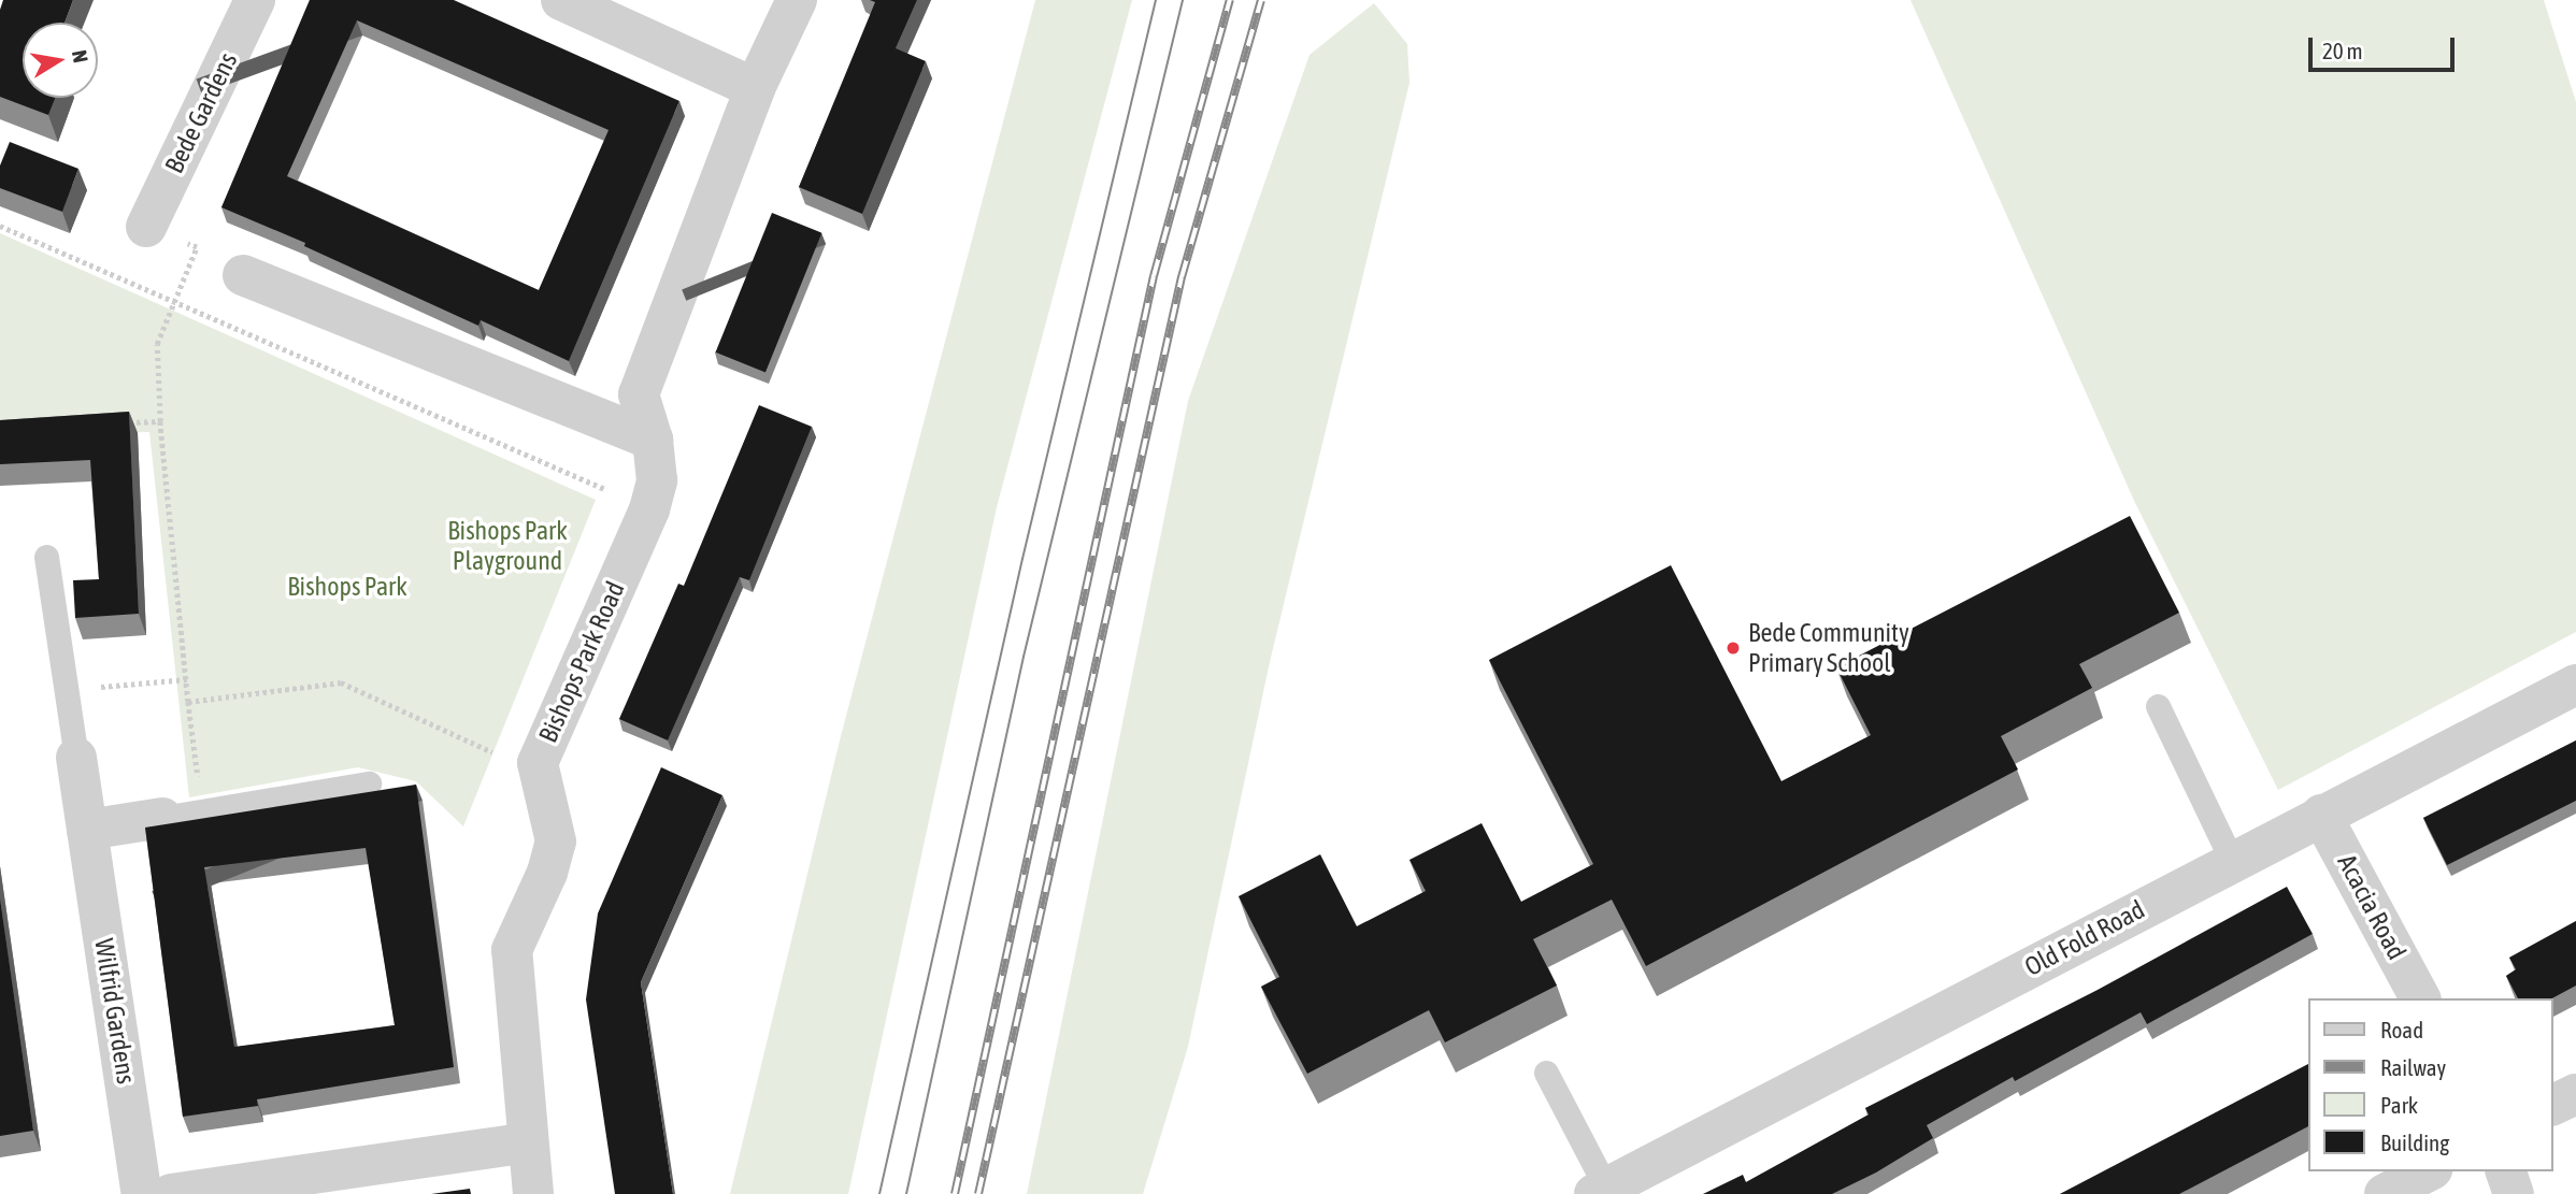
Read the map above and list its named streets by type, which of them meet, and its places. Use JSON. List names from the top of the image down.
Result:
{
  "streets": {
    "street": [
      "Bede Gardens",
      "Bishops Park Road",
      "Acacia Road",
      "Old Fold Road",
      "Wilfrid Gardens"
    ]
  },
  "crossings": [
    ["Acacia Road", "Old Fold Road"]
  ],
  "parks": ["Bishops Park Playground", "Bishops Park"],
  "places": ["Bede Community Primary School"],
  "legend": [
    "Road",
    "Railway",
    "Park",
    "Building"
  ],
  "scale_bar": "20 m",
  "north": "right"
}
